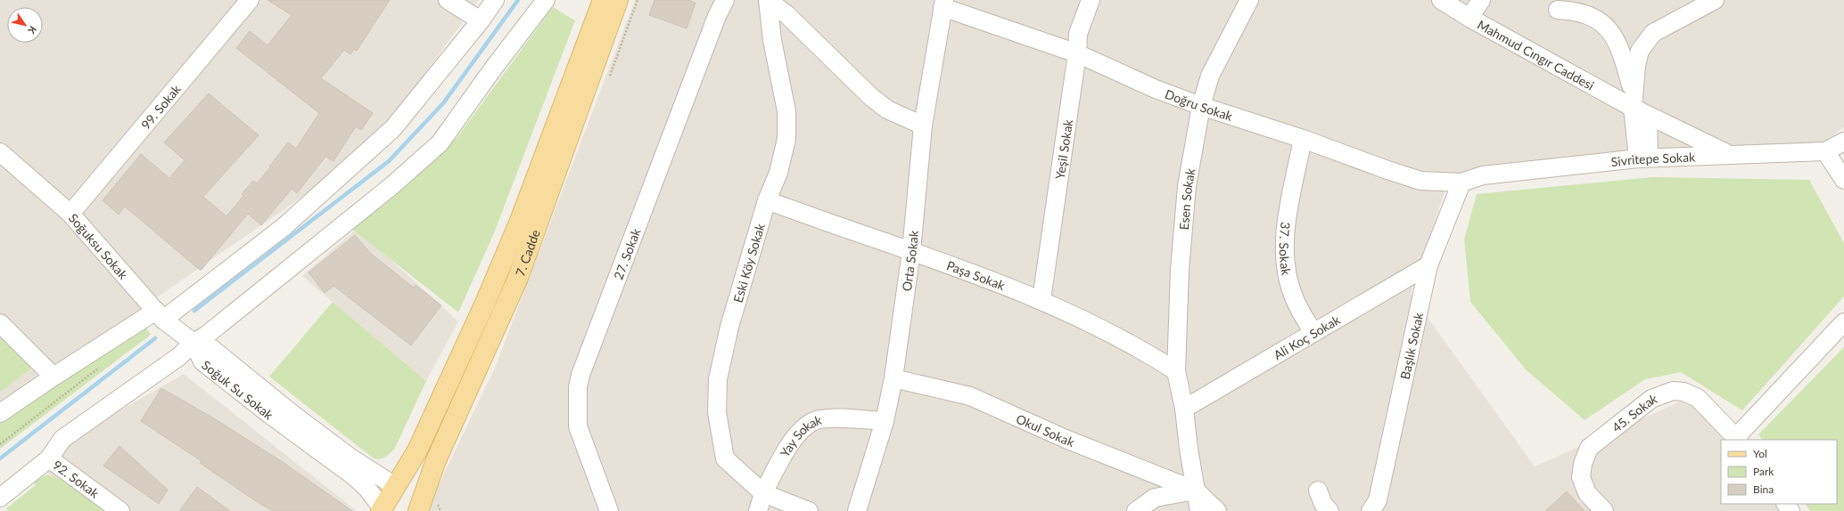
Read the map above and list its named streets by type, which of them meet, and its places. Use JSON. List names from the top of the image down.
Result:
{
  "streets": {
    "main road": ["7. Cadde"],
    "street": [
      "Mahmud Cıngır Caddesi",
      "Doğru Sokak",
      "99. Sokak",
      "Yeşil Sokak",
      "Sivritepe Sokak",
      "Esen Sokak",
      "Soğuksu Sokak",
      "37. Sokak",
      "27. Sokak",
      "Orta Sokak",
      "Eski Köy Sokak",
      "Paşa Sokak",
      "Ali Koç Sokak",
      "Başlık Sokak",
      "Soğuk Su Sokak",
      "45. Sokak",
      "Okul Sokak",
      "Yay Sokak",
      "92. Sokak"
    ]
  },
  "crossings": [
    ["Mahmud Cıngır Caddesi", "Sivritepe Sokak"],
    ["Doğru Sokak", "Yeşil Sokak"],
    ["Doğru Sokak", "Sivritepe Sokak"],
    ["Doğru Sokak", "Esen Sokak"],
    ["Doğru Sokak", "37. Sokak"],
    ["Doğru Sokak", "Orta Sokak"],
    ["Doğru Sokak", "Başlık Sokak"],
    ["99. Sokak", "Soğuksu Sokak"],
    ["Yeşil Sokak", "Paşa Sokak"],
    ["Sivritepe Sokak", "Başlık Sokak"],
    ["Esen Sokak", "Paşa Sokak"],
    ["Esen Sokak", "Ali Koç Sokak"],
    ["Esen Sokak", "Okul Sokak"],
    ["Soğuksu Sokak", "Soğuk Su Sokak"],
    ["37. Sokak", "Ali Koç Sokak"],
    ["7. Cadde", "Soğuk Su Sokak"],
    ["Orta Sokak", "Paşa Sokak"],
    ["Orta Sokak", "Okul Sokak"],
    ["Orta Sokak", "Yay Sokak"],
    ["Eski Köy Sokak", "Paşa Sokak"],
    ["Eski Köy Sokak", "Yay Sokak"],
    ["Ali Koç Sokak", "Başlık Sokak"]
  ],
  "legend": ["Yol", "Park", "Bina"],
  "north": "bottom right"
}
